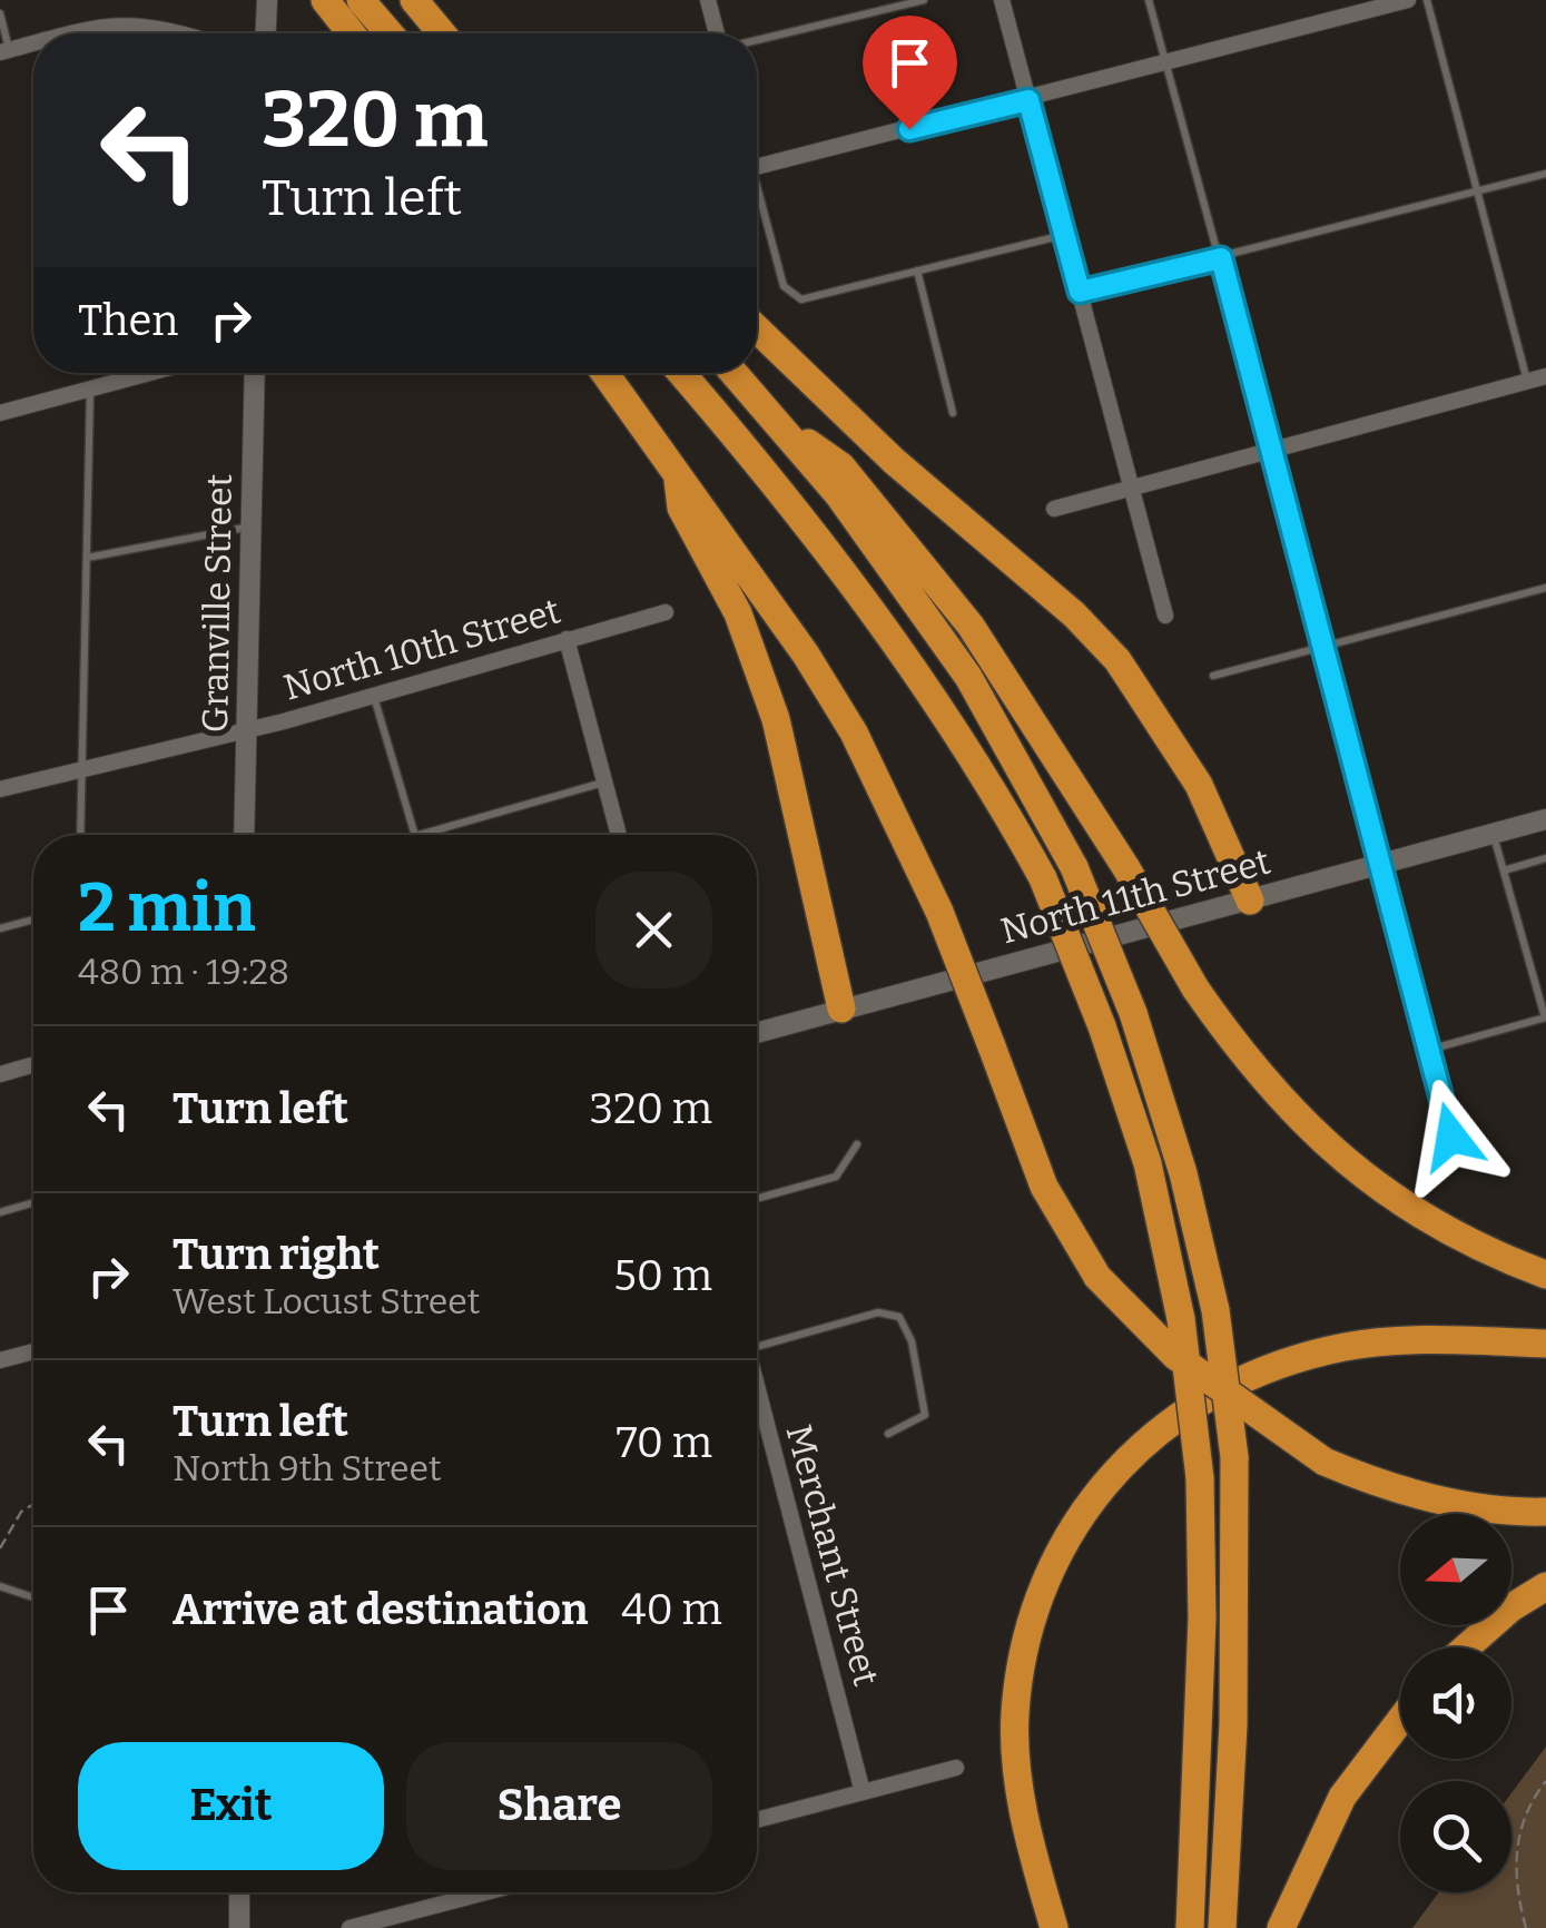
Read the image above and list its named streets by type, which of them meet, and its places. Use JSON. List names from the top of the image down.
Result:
{
  "streets": {
    "street": [
      "Granville Street",
      "North 10th Street",
      "North 11th Street",
      "Merchant Street"
    ]
  },
  "crossings": [
    ["Granville Street", "North 10th Street"]
  ],
  "north": "left",
  "page": {
    "turn": ["320 m", "Turn left"],
    "then": "Then",
    "heading": ["2 min", "480 m · 19:28"],
    "list": [
      {
        "name": "Turn left",
        "value": "320 m"
      },
      {
        "name": "Turn right",
        "note": "West Locust Street",
        "value": "50 m"
      },
      {
        "name": "Turn left",
        "note": "North 9th Street",
        "value": "70 m"
      },
      {
        "name": "Arrive at destination",
        "value": "40 m"
      }
    ],
    "buttons": ["Exit", "Share"]
  }
}
